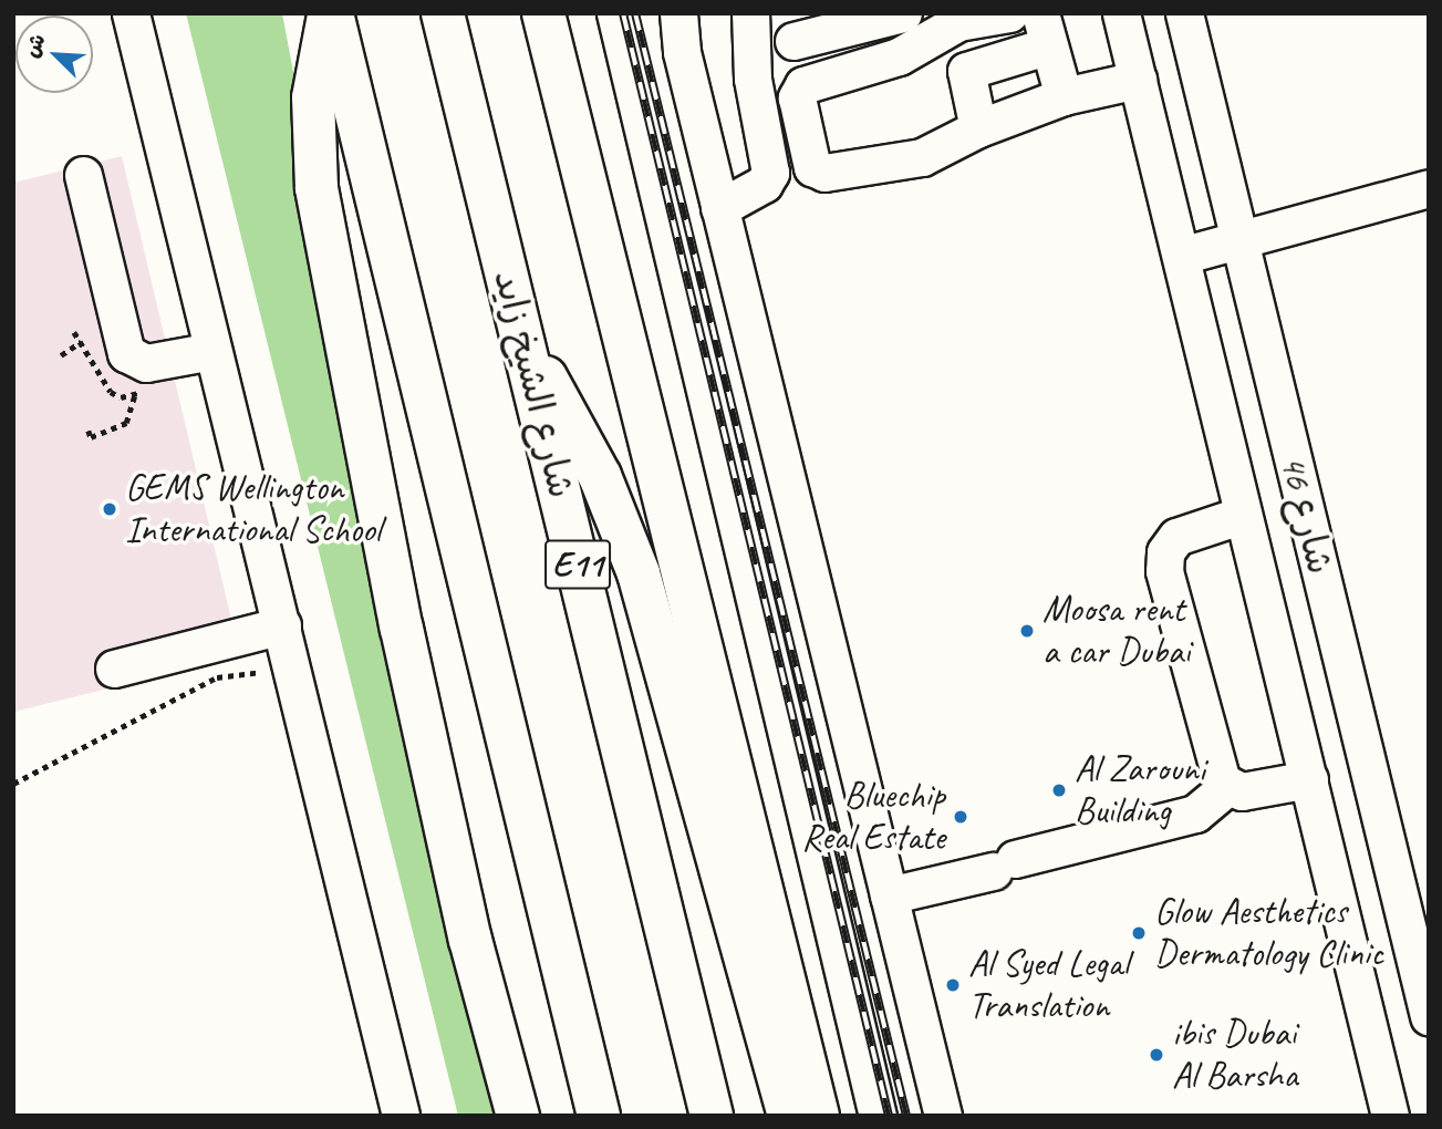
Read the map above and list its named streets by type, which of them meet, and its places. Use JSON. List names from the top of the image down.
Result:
{
  "streets": {
    "highway": ["شارع الشيخ زايد", "E11"],
    "street": ["شارع 46"]
  },
  "places": [
    "GEMS Wellington International School",
    "Moosa rent a car Dubai",
    "Al Zarouni Building",
    "Bluechip Real Estate",
    "Glow Aesthetics Dermatology Clinic",
    "Al Syed Legal Translation",
    "ibis Dubai Al Barsha"
  ],
  "north": "top left"
}
